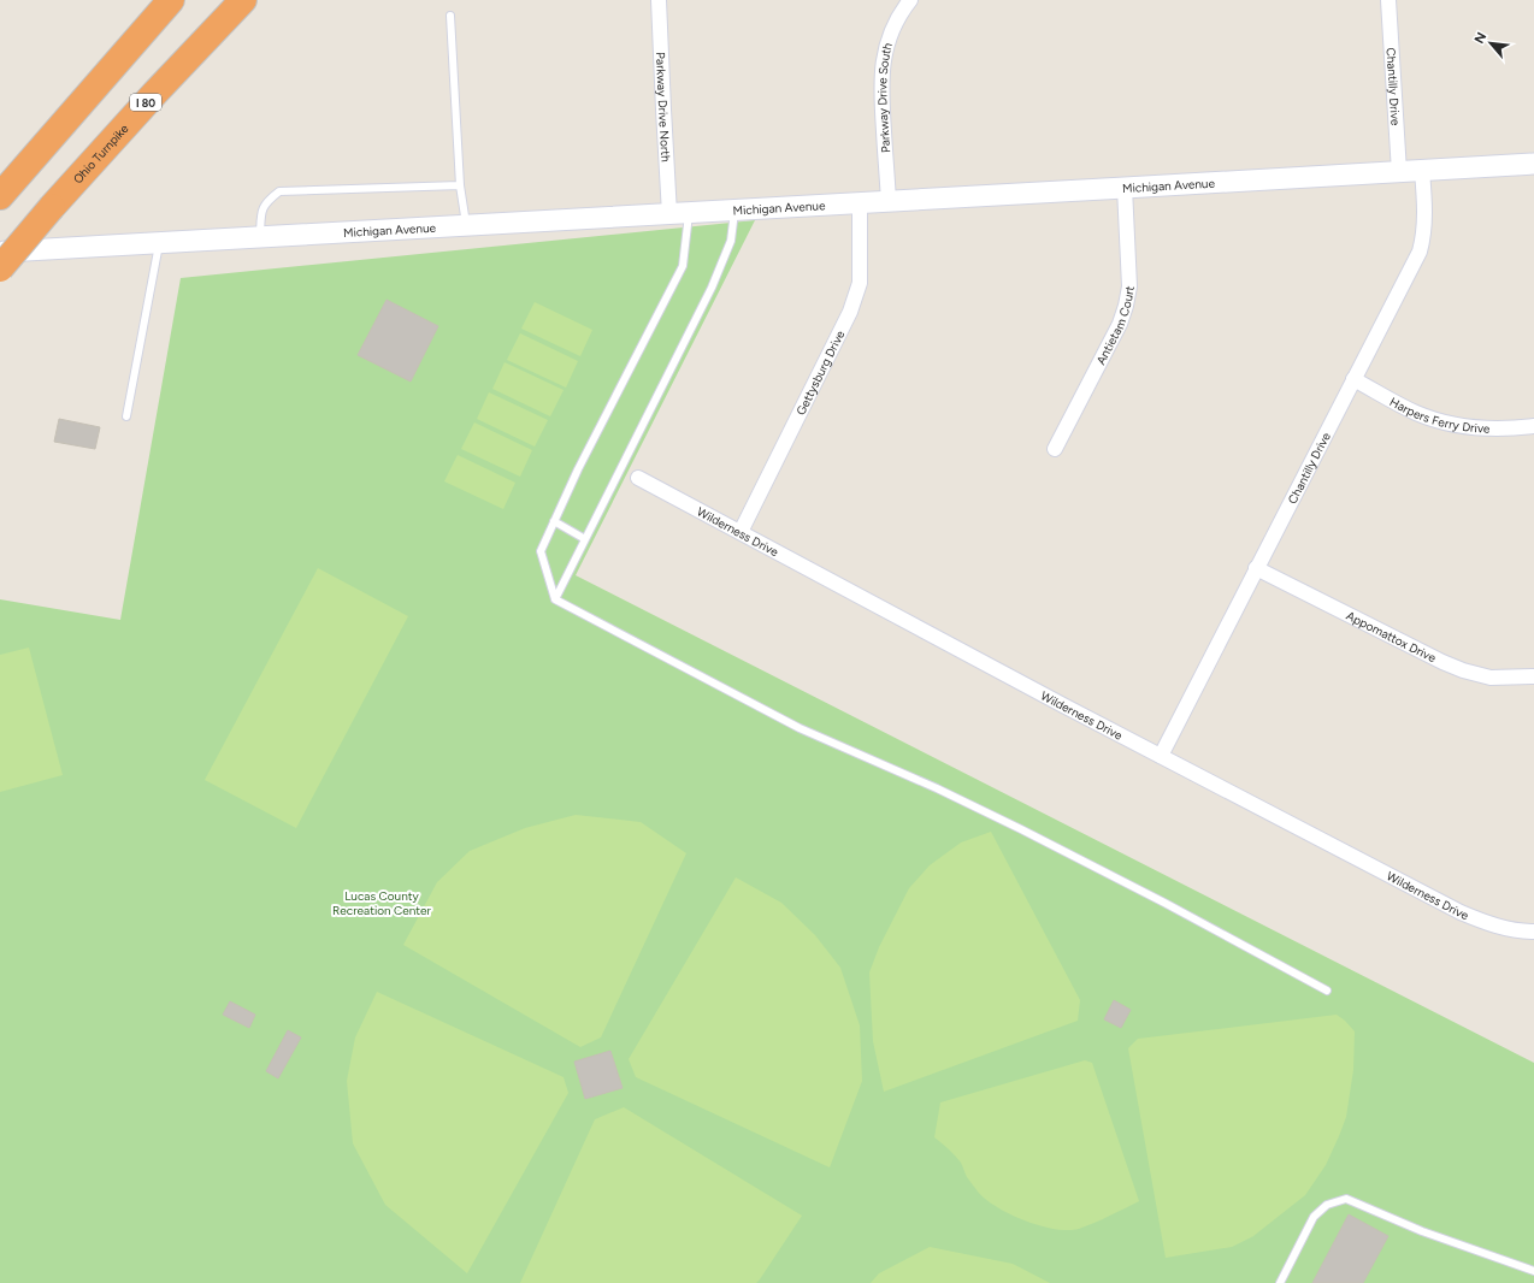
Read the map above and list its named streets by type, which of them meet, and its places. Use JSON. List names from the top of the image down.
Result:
{
  "streets": {
    "highway": ["I 80", "Ohio Turnpike"],
    "street": [
      "Chantilly Drive",
      "Parkway Drive South",
      "Parkway Drive North",
      "Michigan Avenue",
      "Antietam Court",
      "Gettysburg Drive",
      "Harpers Ferry Drive",
      "Wilderness Drive",
      "Appomattox Drive"
    ]
  },
  "crossings": [
    ["Chantilly Drive", "Michigan Avenue"],
    ["Chantilly Drive", "Harpers Ferry Drive"],
    ["Chantilly Drive", "Wilderness Drive"],
    ["Chantilly Drive", "Appomattox Drive"],
    ["Parkway Drive South", "Michigan Avenue"],
    ["Parkway Drive North", "Michigan Avenue"],
    ["Michigan Avenue", "Antietam Court"],
    ["Michigan Avenue", "Gettysburg Drive"],
    ["Gettysburg Drive", "Wilderness Drive"]
  ],
  "parks": ["Lucas County Recreation Center"],
  "north": "top left"
}
